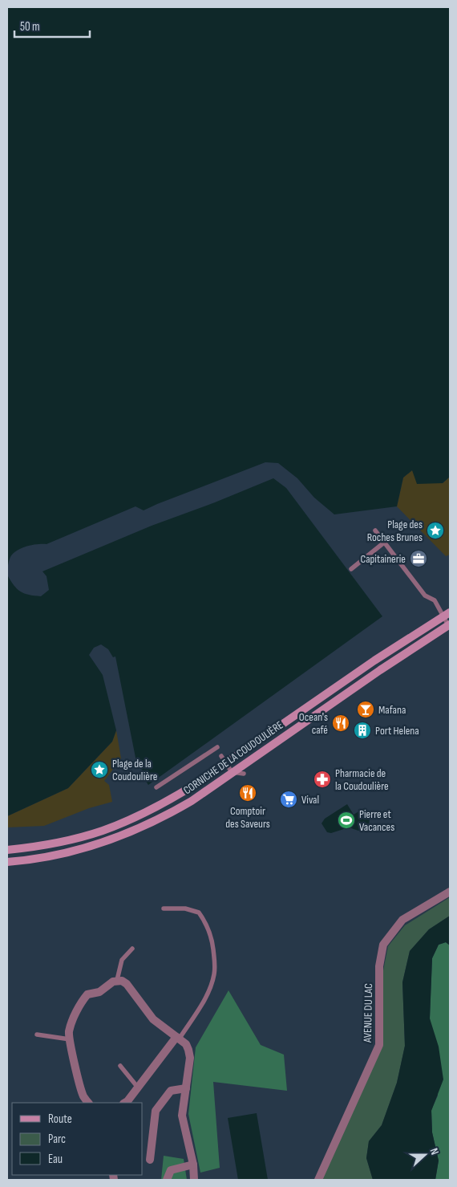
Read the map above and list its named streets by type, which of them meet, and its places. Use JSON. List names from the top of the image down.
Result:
{
  "streets": {
    "main road": ["CORNICHE DE LA COUDOULIÈRE"],
    "street": ["AVENUE DU LAC"]
  },
  "places": {
    "place": ["Plage des Roches Brunes", "Plage de la Coudoulière"],
    "office": ["Capitainerie"],
    "bar": ["Mafana"],
    "restaurant": ["Ocean's café", "Comptoir des Saveurs"],
    "building": ["Port Helena"],
    "pharmacy": ["Pharmacie de la Coudoulière"],
    "supermarket": ["Vival"],
    "sports": ["Pierre et Vacances"]
  },
  "legend": ["Route", "Parc", "Eau"],
  "scale_bar": "50 m",
  "north": "right"
}
